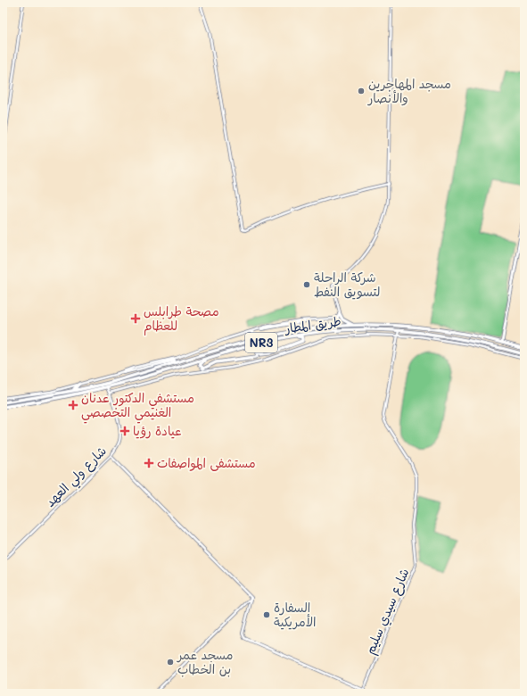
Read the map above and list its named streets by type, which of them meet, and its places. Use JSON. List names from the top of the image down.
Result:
{
  "streets": {
    "highway": ["طريق المطار", "NR3"],
    "street": ["شارع ولي العهد", "شارع سيدي سليم"]
  },
  "crossings": [
    ["طريق المطار", "شارع ولي العهد"],
    ["طريق المطار", "شارع سيدي سليم"]
  ],
  "places": {
    "other": [
      "مسجد المهاجرين والأنصار",
      "شركة الراحلة لتسويق النفط",
      "السفارة الأمريكية",
      "مسجد عمر بن الخطاب"
    ],
    "health": [
      "مصحة طرابلس للعظام",
      "مستشفي الدكتور عدنان الغنيمي التخصصي",
      "عيادة رؤيا",
      "مستشفى المواصفات"
    ]
  }
}
